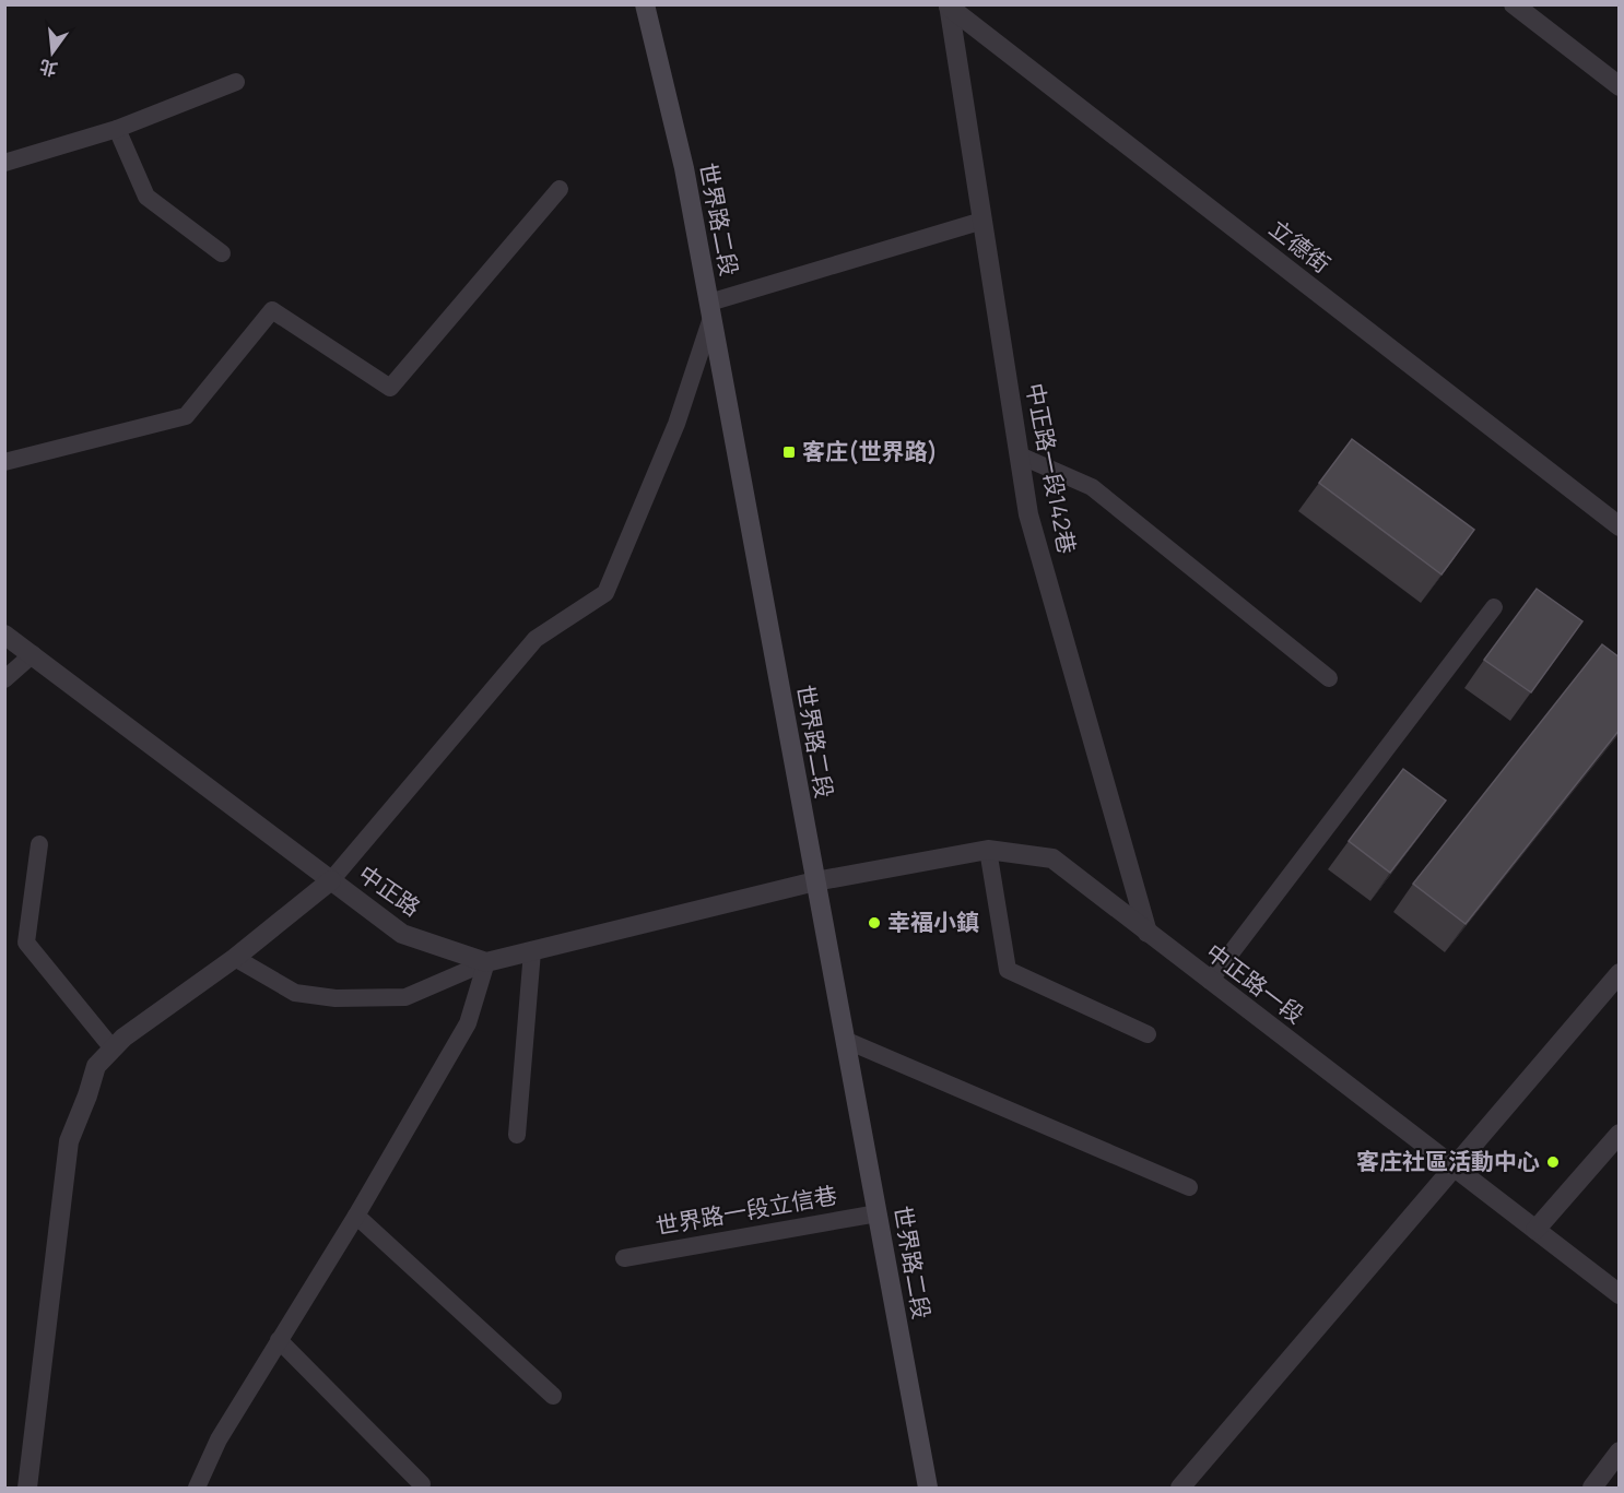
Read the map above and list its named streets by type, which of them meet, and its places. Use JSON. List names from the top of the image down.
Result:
{
  "streets": {
    "main road": ["世界路二段"],
    "street": [
      "立德街",
      "中正路一段142巷",
      "中正路",
      "中正路一段"
    ],
    "lane": ["世界路一段立信巷"]
  },
  "crossings": [
    ["世界路二段", "中正路一段"],
    ["世界路二段", "世界路一段立信巷"],
    ["立德街", "中正路一段142巷"],
    ["中正路一段142巷", "中正路一段"]
  ],
  "places": {
    "transit": ["客庄(世界路)"],
    "other": ["幸福小鎮", "客庄社區活動中心"]
  },
  "north": "bottom"
}
